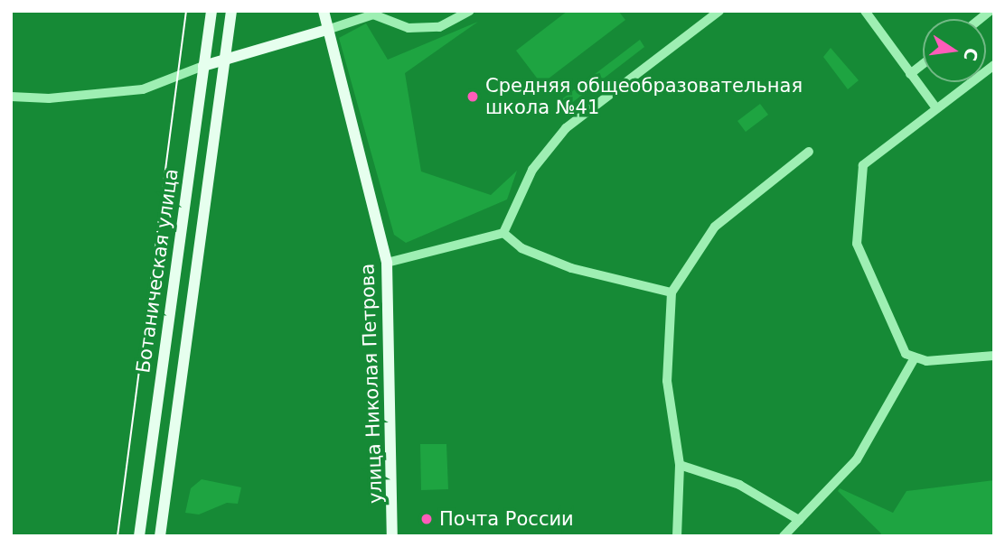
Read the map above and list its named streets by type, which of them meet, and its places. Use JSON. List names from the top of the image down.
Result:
{
  "streets": {
    "main road": ["Ботаническая улица", "улица Николая Петрова"]
  },
  "places": ["Средняя общеобразовательная школа №41", "Почта России"],
  "north": "right"
}
